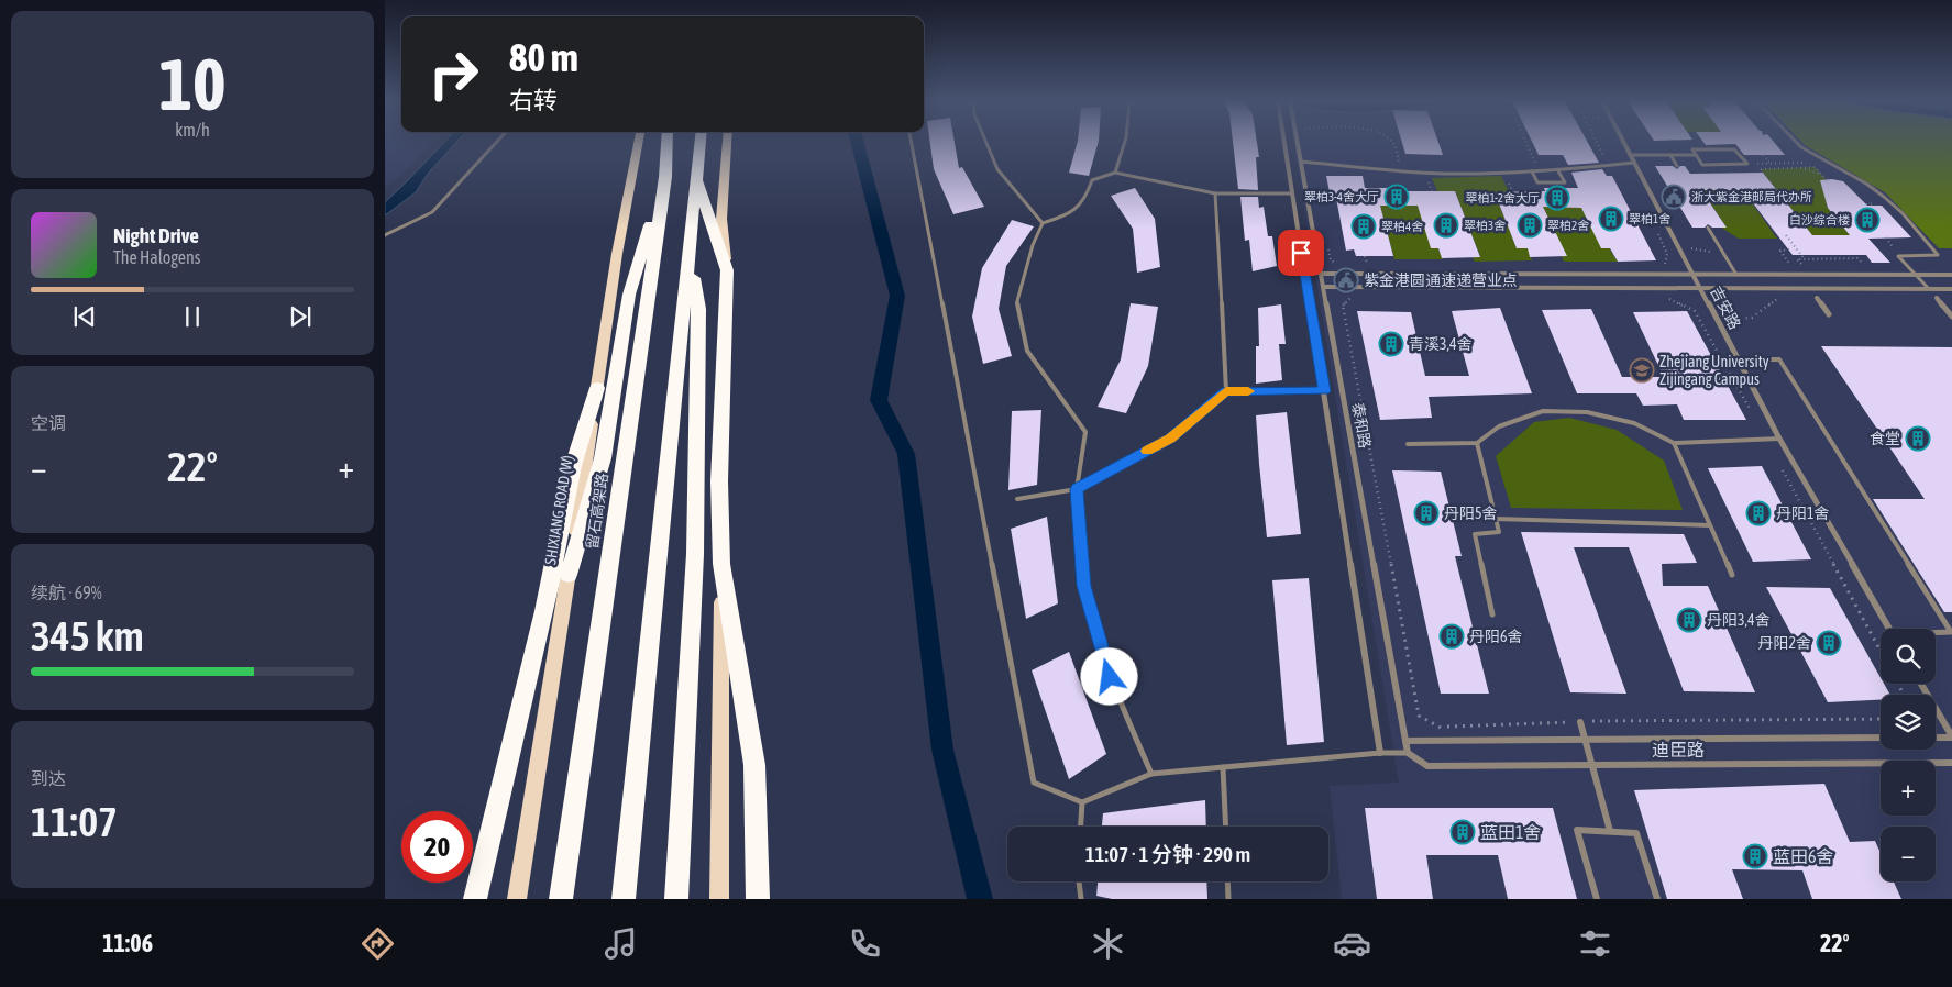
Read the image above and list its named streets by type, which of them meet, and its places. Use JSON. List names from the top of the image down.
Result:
{
  "streets": {
    "highway": ["留石高架路"],
    "main road": ["SHIXIANG ROAD (W)"],
    "street": ["吉安路", "泰和路", "迪臣路"]
  },
  "crossings": [
    ["泰和路", "迪臣路"]
  ],
  "places": {
    "building": [
      "翠柏3-4舍大厅",
      "翠柏1-2舍大厅",
      "翠柏1舍",
      "白沙综合楼",
      "翠柏3舍",
      "翠柏2舍",
      "翠柏4舍",
      "青溪3,4舍",
      "食堂",
      "丹阳5舍",
      "丹阳1舍",
      "丹阳3,4舍",
      "丹阳6舍",
      "丹阳2舍",
      "蓝田1舍",
      "蓝田6舍"
    ],
    "public building": ["浙大紫金港邮局代办所", "紫金港圆通速递营业点"],
    "school or university": ["Zhejiang University Zijingang Campus"]
  },
  "page": {
    "tile": [
      ["10", "km/h"],
      "空调",
      ["续航 · 69%", "345 km"],
      ["到达", "11:07"]
    ],
    "turn": ["80 m", "右转"],
    "song": ["Night Drive", "The Halogens"],
    "heat": ["−", "22°", "+"],
    "map_buttons": ["+", "−"],
    "limit": "20",
    "trip": "11:07 · 1 分钟 · 290 m",
    "tabs": ["11:06", "22°"]
  }
}
